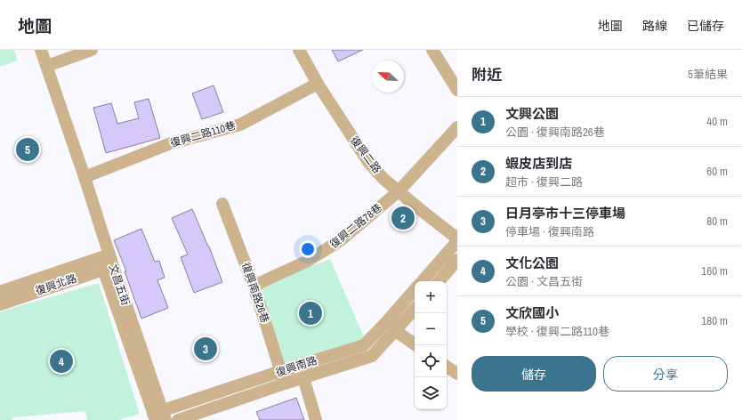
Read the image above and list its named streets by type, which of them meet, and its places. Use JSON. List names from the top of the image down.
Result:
{
  "streets": {
    "street": [
      "復興二路110巷",
      "復興二路",
      "復興二路78巷",
      "復興北路",
      "文昌五街",
      "復興南路26巷",
      "復興南路"
    ]
  },
  "crossings": [
    ["復興二路110巷", "復興二路"],
    ["復興二路110巷", "文昌五街"],
    ["復興二路", "復興二路78巷"],
    ["復興二路78巷", "復興南路26巷"],
    ["復興北路", "文昌五街"],
    ["文昌五街", "復興南路"],
    ["復興南路26巷", "復興南路"]
  ],
  "north": "top left",
  "page": {
    "header": "地圖",
    "nav": ["地圖", "路線", "已儲存"],
    "heading": ["附近", "5筆結果"],
    "list": [
      {
        "mark": "1",
        "name": "文興公園",
        "note": "公園 · 復興南路26巷",
        "value": "40 m"
      },
      {
        "mark": "2",
        "name": "蝦皮店到店",
        "note": "超市 · 復興二路",
        "value": "60 m"
      },
      {
        "mark": "3",
        "name": "日月亭市十三停車場",
        "note": "停車場 · 復興南路",
        "value": "80 m"
      },
      {
        "mark": "4",
        "name": "文化公園",
        "note": "公園 · 文昌五街",
        "value": "160 m"
      },
      {
        "mark": "5",
        "name": "文欣國小",
        "note": "學校 · 復興二路110巷",
        "value": "180 m"
      }
    ],
    "pins": [
      "5",
      "2",
      "1",
      "3",
      "4"
    ],
    "map_buttons": ["+", "−"],
    "buttons": ["儲存", "分享"]
  }
}
